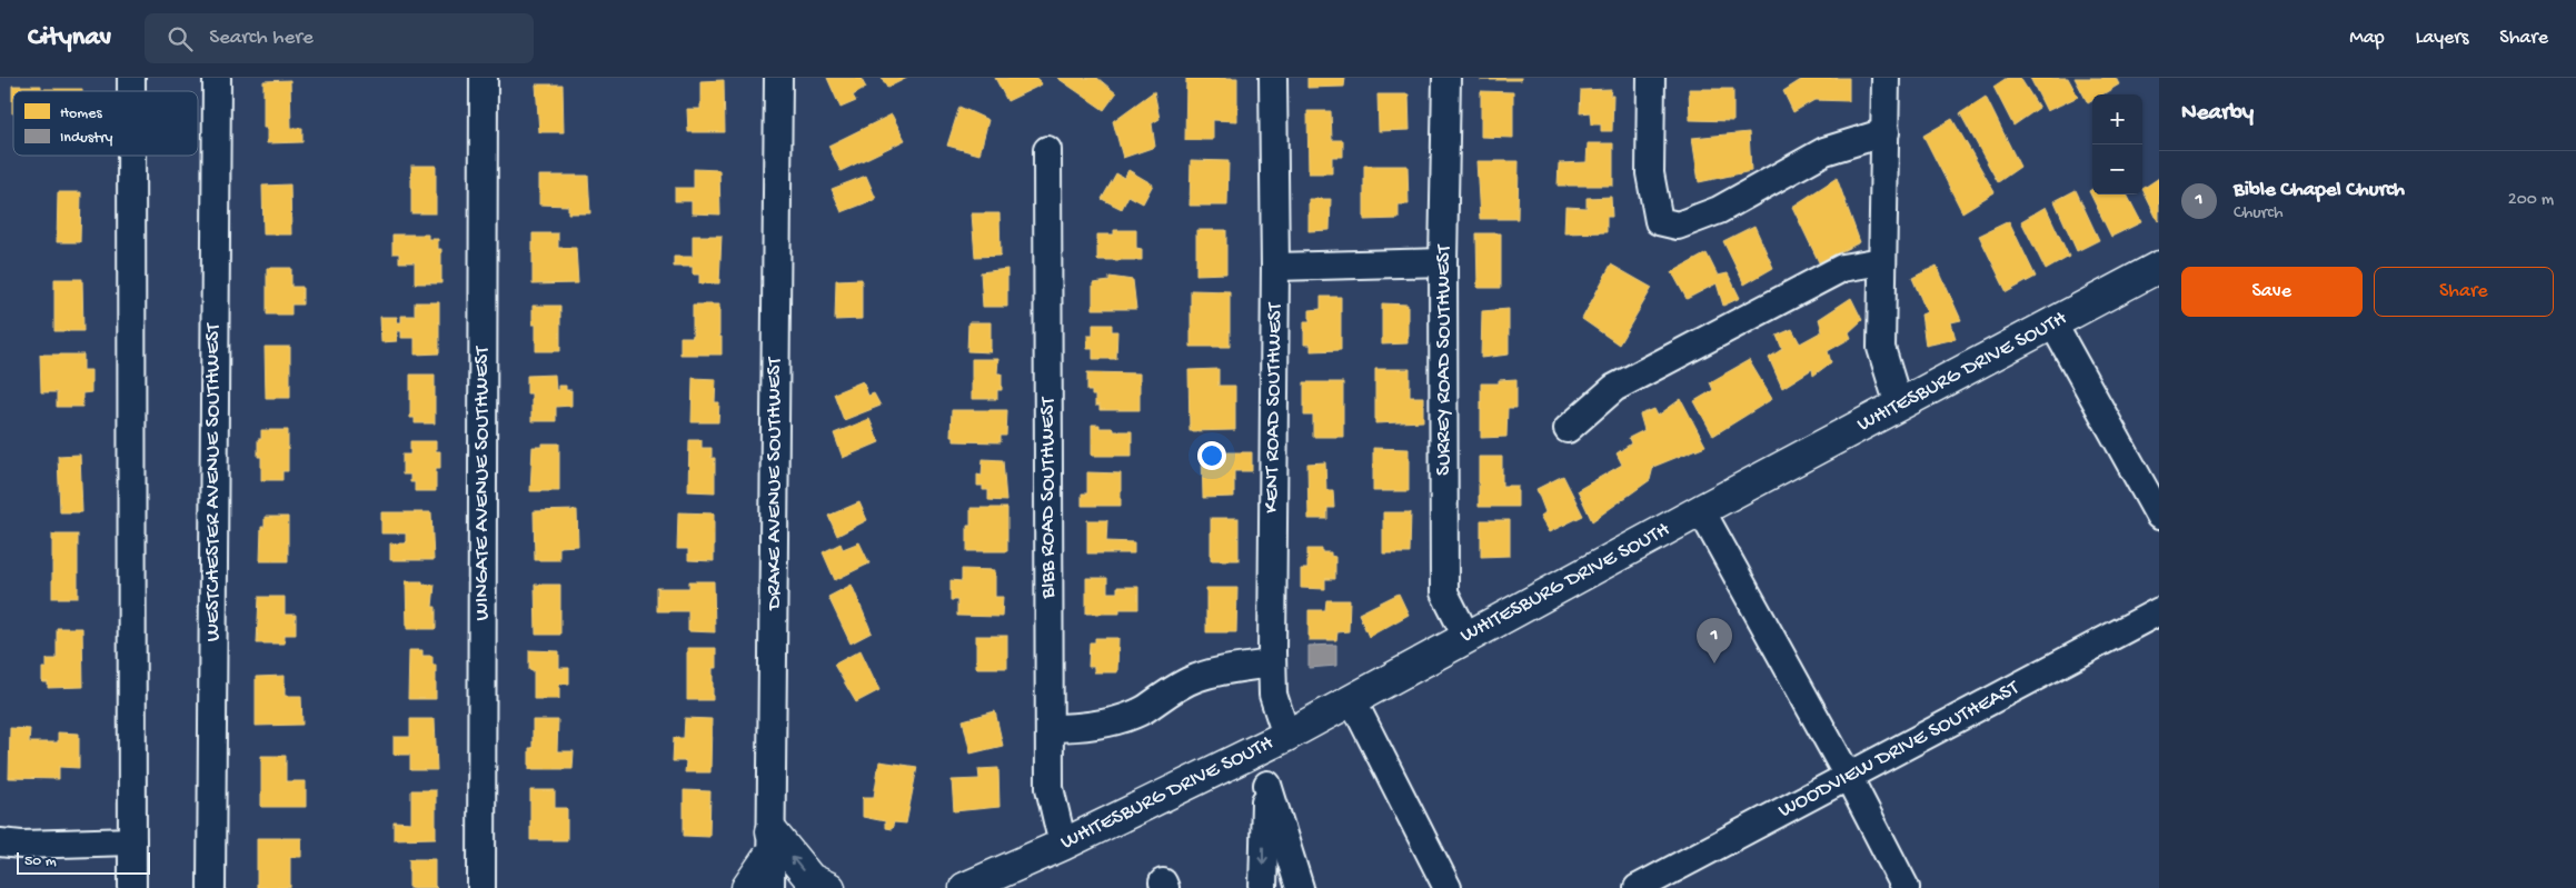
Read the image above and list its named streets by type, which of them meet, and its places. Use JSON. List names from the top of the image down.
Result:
{
  "streets": {
    "main road": ["WHITESBURG DRIVE SOUTH"],
    "street": [
      "SURREY ROAD SOUTHWEST",
      "KENT ROAD SOUTHWEST",
      "WESTCHESTER AVENUE SOUTHWEST",
      "WINGATE AVENUE SOUTHWEST",
      "DRAKE AVENUE SOUTHWEST",
      "BIBB ROAD SOUTHWEST",
      "WOODVIEW DRIVE SOUTHEAST"
    ]
  },
  "crossings": [
    ["SURREY ROAD SOUTHWEST", "WHITESBURG DRIVE SOUTH"],
    ["WHITESBURG DRIVE SOUTH", "KENT ROAD SOUTHWEST"],
    ["WHITESBURG DRIVE SOUTH", "BIBB ROAD SOUTHWEST"]
  ],
  "legend": ["Homes", "Industry"],
  "scale_bar": "50 m",
  "page": {
    "header": "Citynav",
    "search": "Search here",
    "nav": ["Map", "Layers", "Share"],
    "heading": "Nearby",
    "map_buttons": ["+", "−"],
    "list": [
      {
        "mark": "1",
        "name": "Bible Chapel Church",
        "note": "Church",
        "value": "200 m"
      }
    ],
    "buttons": ["Save", "Share"],
    "pins": "1",
    "scale": "50 m"
  }
}
